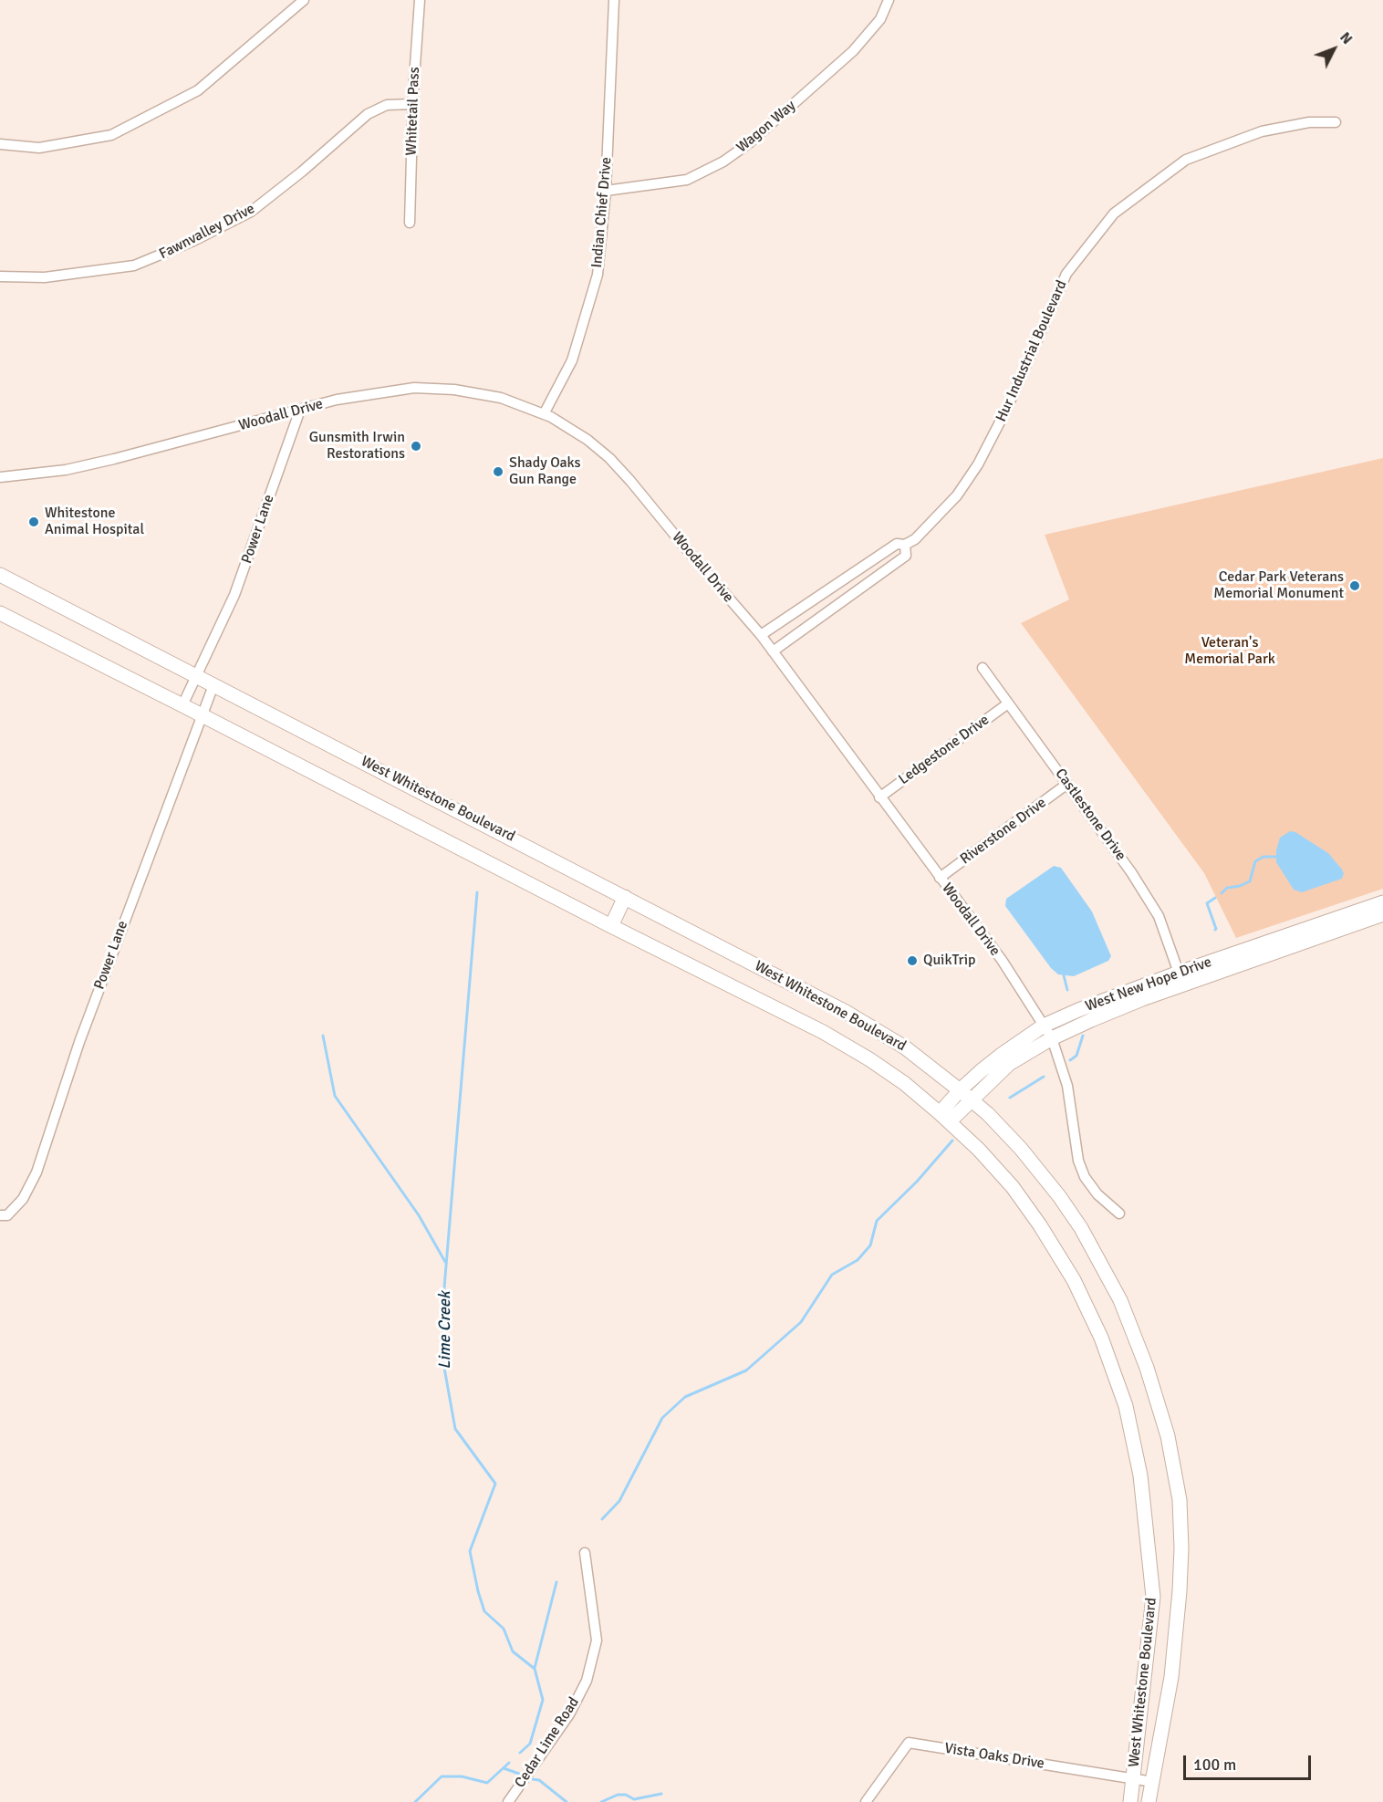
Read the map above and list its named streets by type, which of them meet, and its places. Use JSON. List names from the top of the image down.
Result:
{
  "streets": {
    "main road": ["West Whitestone Boulevard", "West New Hope Drive"],
    "street": [
      "Whitetail Pass",
      "Wagon Way",
      "Indian Chief Drive",
      "Fawnvalley Drive",
      "Hur Industrial Boulevard",
      "Woodall Drive",
      "Power Lane",
      "Ledgestone Drive",
      "Castlestone Drive",
      "Riverstone Drive",
      "Cedar Lime Road",
      "Vista Oaks Drive"
    ]
  },
  "crossings": [
    ["Whitetail Pass", "Fawnvalley Drive"],
    ["Wagon Way", "Indian Chief Drive"],
    ["Indian Chief Drive", "Woodall Drive"],
    ["Hur Industrial Boulevard", "Woodall Drive"],
    ["Woodall Drive", "Power Lane"],
    ["Woodall Drive", "Ledgestone Drive"],
    ["Woodall Drive", "Riverstone Drive"],
    ["Woodall Drive", "West New Hope Drive"],
    ["Power Lane", "West Whitestone Boulevard"],
    ["Ledgestone Drive", "Castlestone Drive"],
    ["West Whitestone Boulevard", "West New Hope Drive"],
    ["West Whitestone Boulevard", "Vista Oaks Drive"],
    ["Castlestone Drive", "Riverstone Drive"],
    ["Castlestone Drive", "West New Hope Drive"]
  ],
  "water": ["Lime Creek"],
  "parks": ["Veteran's Memorial Park"],
  "places": [
    "Gunsmith Irwin Restorations",
    "Shady Oaks Gun Range",
    "Whitestone Animal Hospital",
    "Cedar Park Veterans Memorial Monument",
    "QuikTrip"
  ],
  "scale_bar": "100 m",
  "north": "top right"
}
